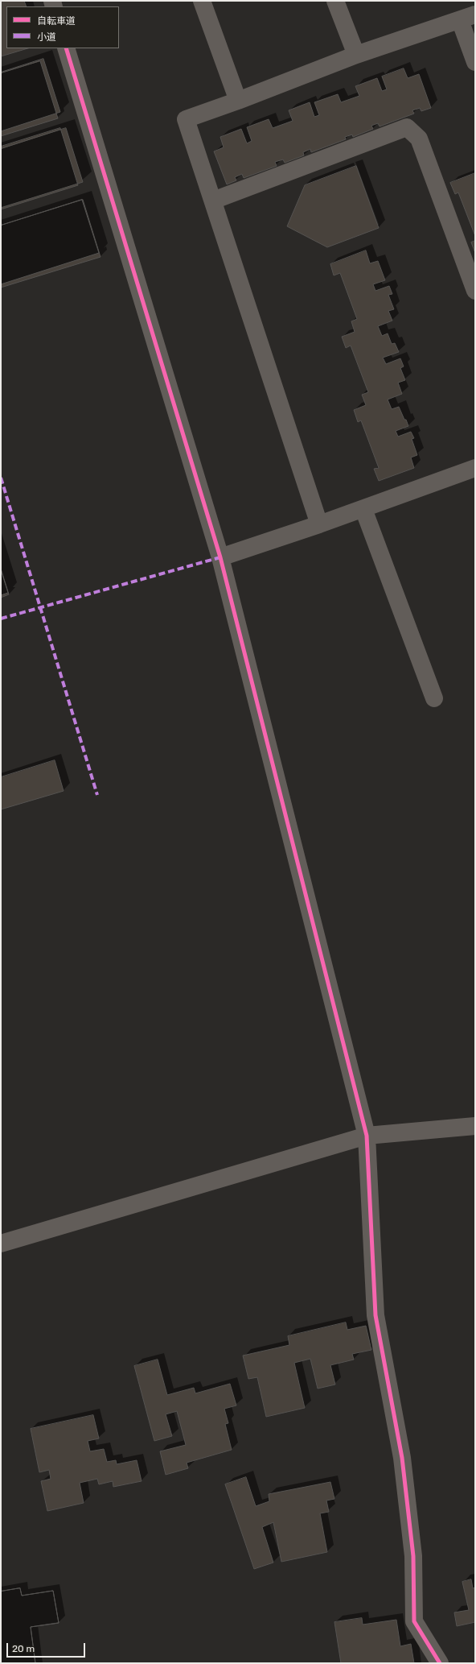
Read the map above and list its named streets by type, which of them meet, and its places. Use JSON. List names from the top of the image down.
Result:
{
  "legend": ["自転車道", "小道"],
  "scale_bar": "20 m"
}
